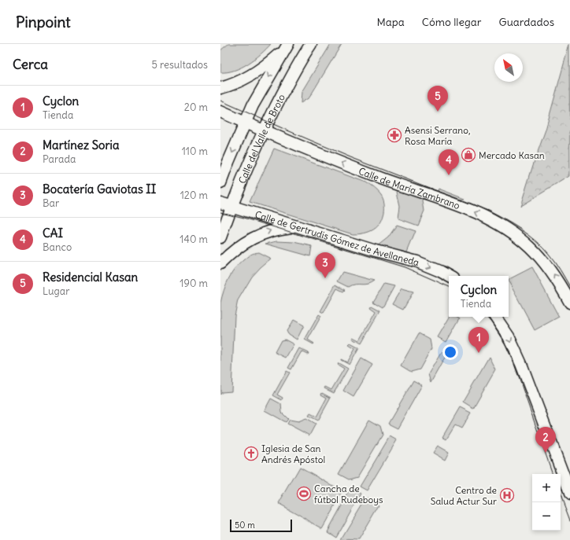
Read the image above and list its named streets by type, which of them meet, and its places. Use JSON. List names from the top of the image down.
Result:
{
  "streets": {
    "main road": ["Calle del Valle de Broto", "Calle de María Zambrano", "Calle de Gertrudis Gómez de Avellaneda"]
  },
  "crossings": [
    ["Calle del Valle de Broto", "Calle de María Zambrano"],
    ["Calle del Valle de Broto", "Calle de Gertrudis Gómez de Avellaneda"]
  ],
  "one_way": ["Calle de María Zambrano", "Calle de Gertrudis Gómez de Avellaneda"],
  "places": {
    "pharmacy": ["Asensi Serrano, Rosa María"],
    "shop": ["Mercado Kasan"],
    "church": ["Iglesia de San Andrés Apóstol"],
    "sports": ["Cancha de fútbol Rudeboys"],
    "hospital": ["Centro de Salud Actur Sur"]
  },
  "scale_bar": "50 m",
  "north": "top left",
  "page": {
    "header": "Pinpoint",
    "nav": ["Mapa", "Cómo llegar", "Guardados"],
    "heading": ["Cerca", "5 resultados"],
    "list": [
      {
        "mark": "1",
        "name": "Cyclon",
        "note": "Tienda",
        "value": "20 m"
      },
      {
        "mark": "2",
        "name": "Martínez Soria",
        "note": "Parada",
        "value": "110 m"
      },
      {
        "mark": "3",
        "name": "Bocatería Gaviotas II",
        "note": "Bar",
        "value": "120 m"
      },
      {
        "mark": "4",
        "name": "CAI",
        "note": "Banco",
        "value": "140 m"
      },
      {
        "mark": "5",
        "name": "Residencial Kasan",
        "note": "Lugar",
        "value": "190 m"
      }
    ],
    "pins": [
      "5",
      "4",
      "3",
      "1",
      "2"
    ],
    "popup": ["Cyclon", "Tienda"],
    "map_buttons": ["+", "−"],
    "scale": "50 m"
  }
}
